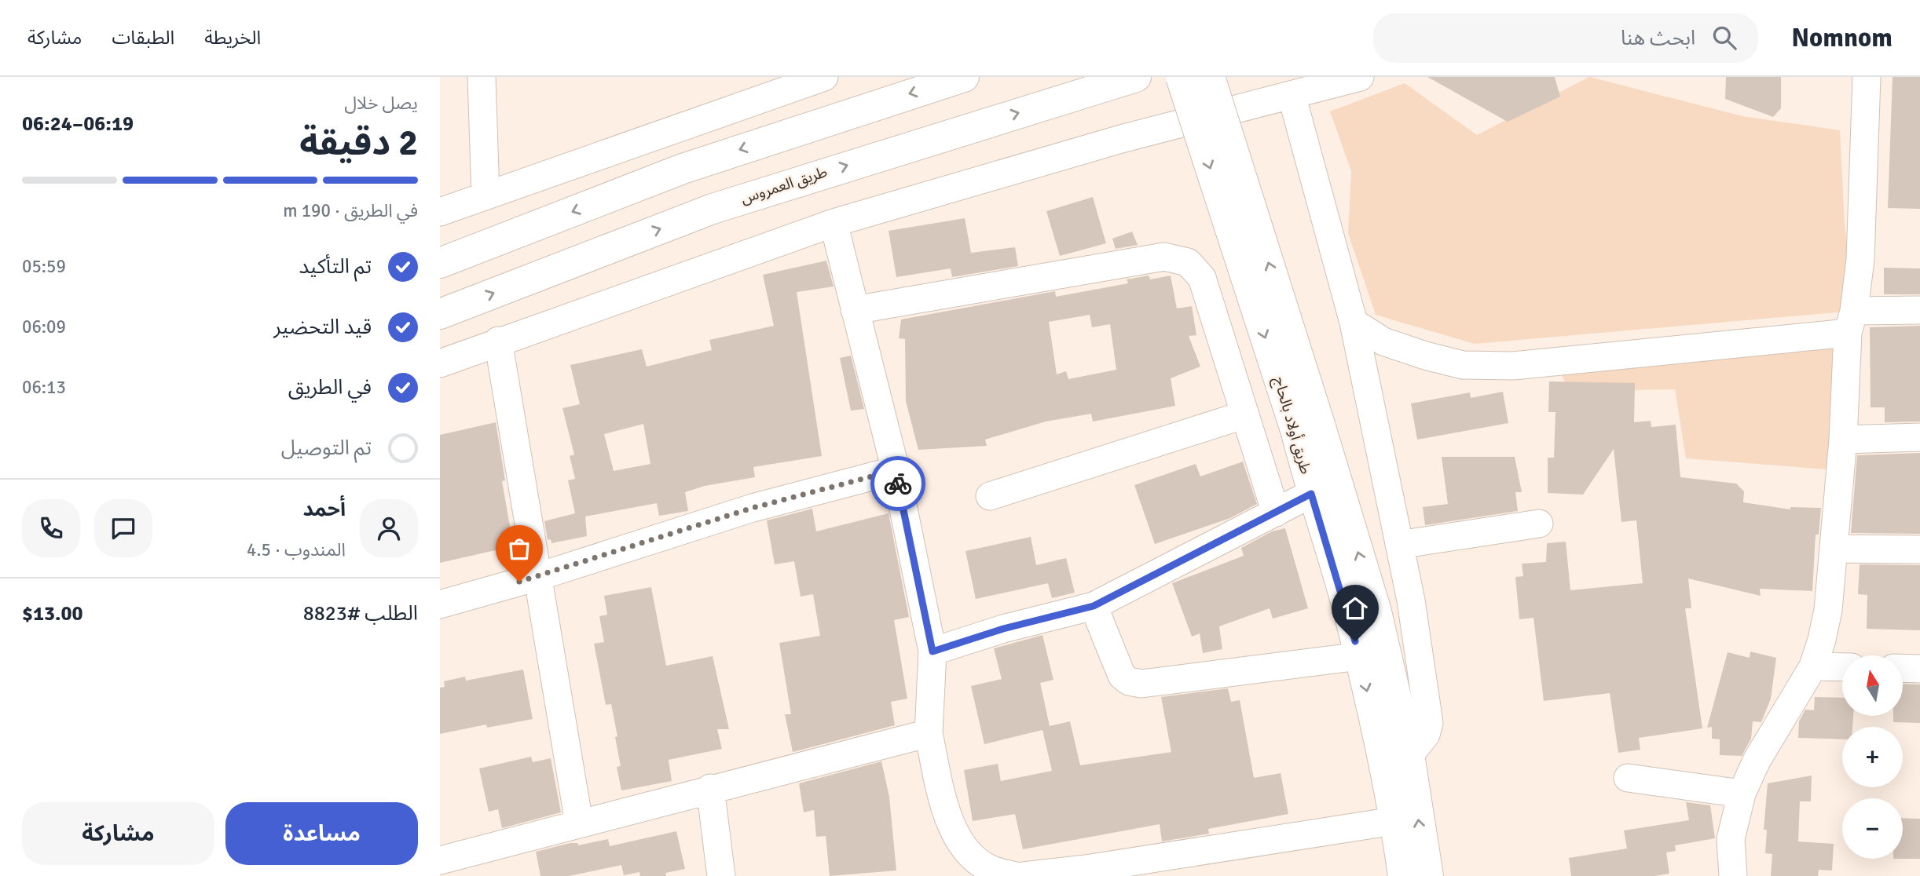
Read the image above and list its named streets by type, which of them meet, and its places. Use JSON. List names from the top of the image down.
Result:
{
  "streets": {
    "main road": ["طريق العمروس", "طريق أولاد بالحاج"]
  },
  "north": "top",
  "page": {
    "header": "Nomnom",
    "search": "ابحث هنا",
    "nav": ["الخريطة", "الطبقات", "مشاركة"],
    "heading": ["2 دقيقة", "يصل خلال", "06:19–06:24"],
    "panel": [
      "أحمد",
      "المندوب · 4.5",
      "الطلب #8823",
      "$13.00"
    ],
    "bar": "في الطريق · 190 m",
    "list": [
      ["تم التأكيد", "05:59"],
      ["قيد التحضير", "06:09"],
      ["في الطريق", "06:13"],
      "تم التوصيل"
    ],
    "map_buttons": ["+", "−"],
    "buttons": ["مساعدة", "مشاركة"]
  }
}
